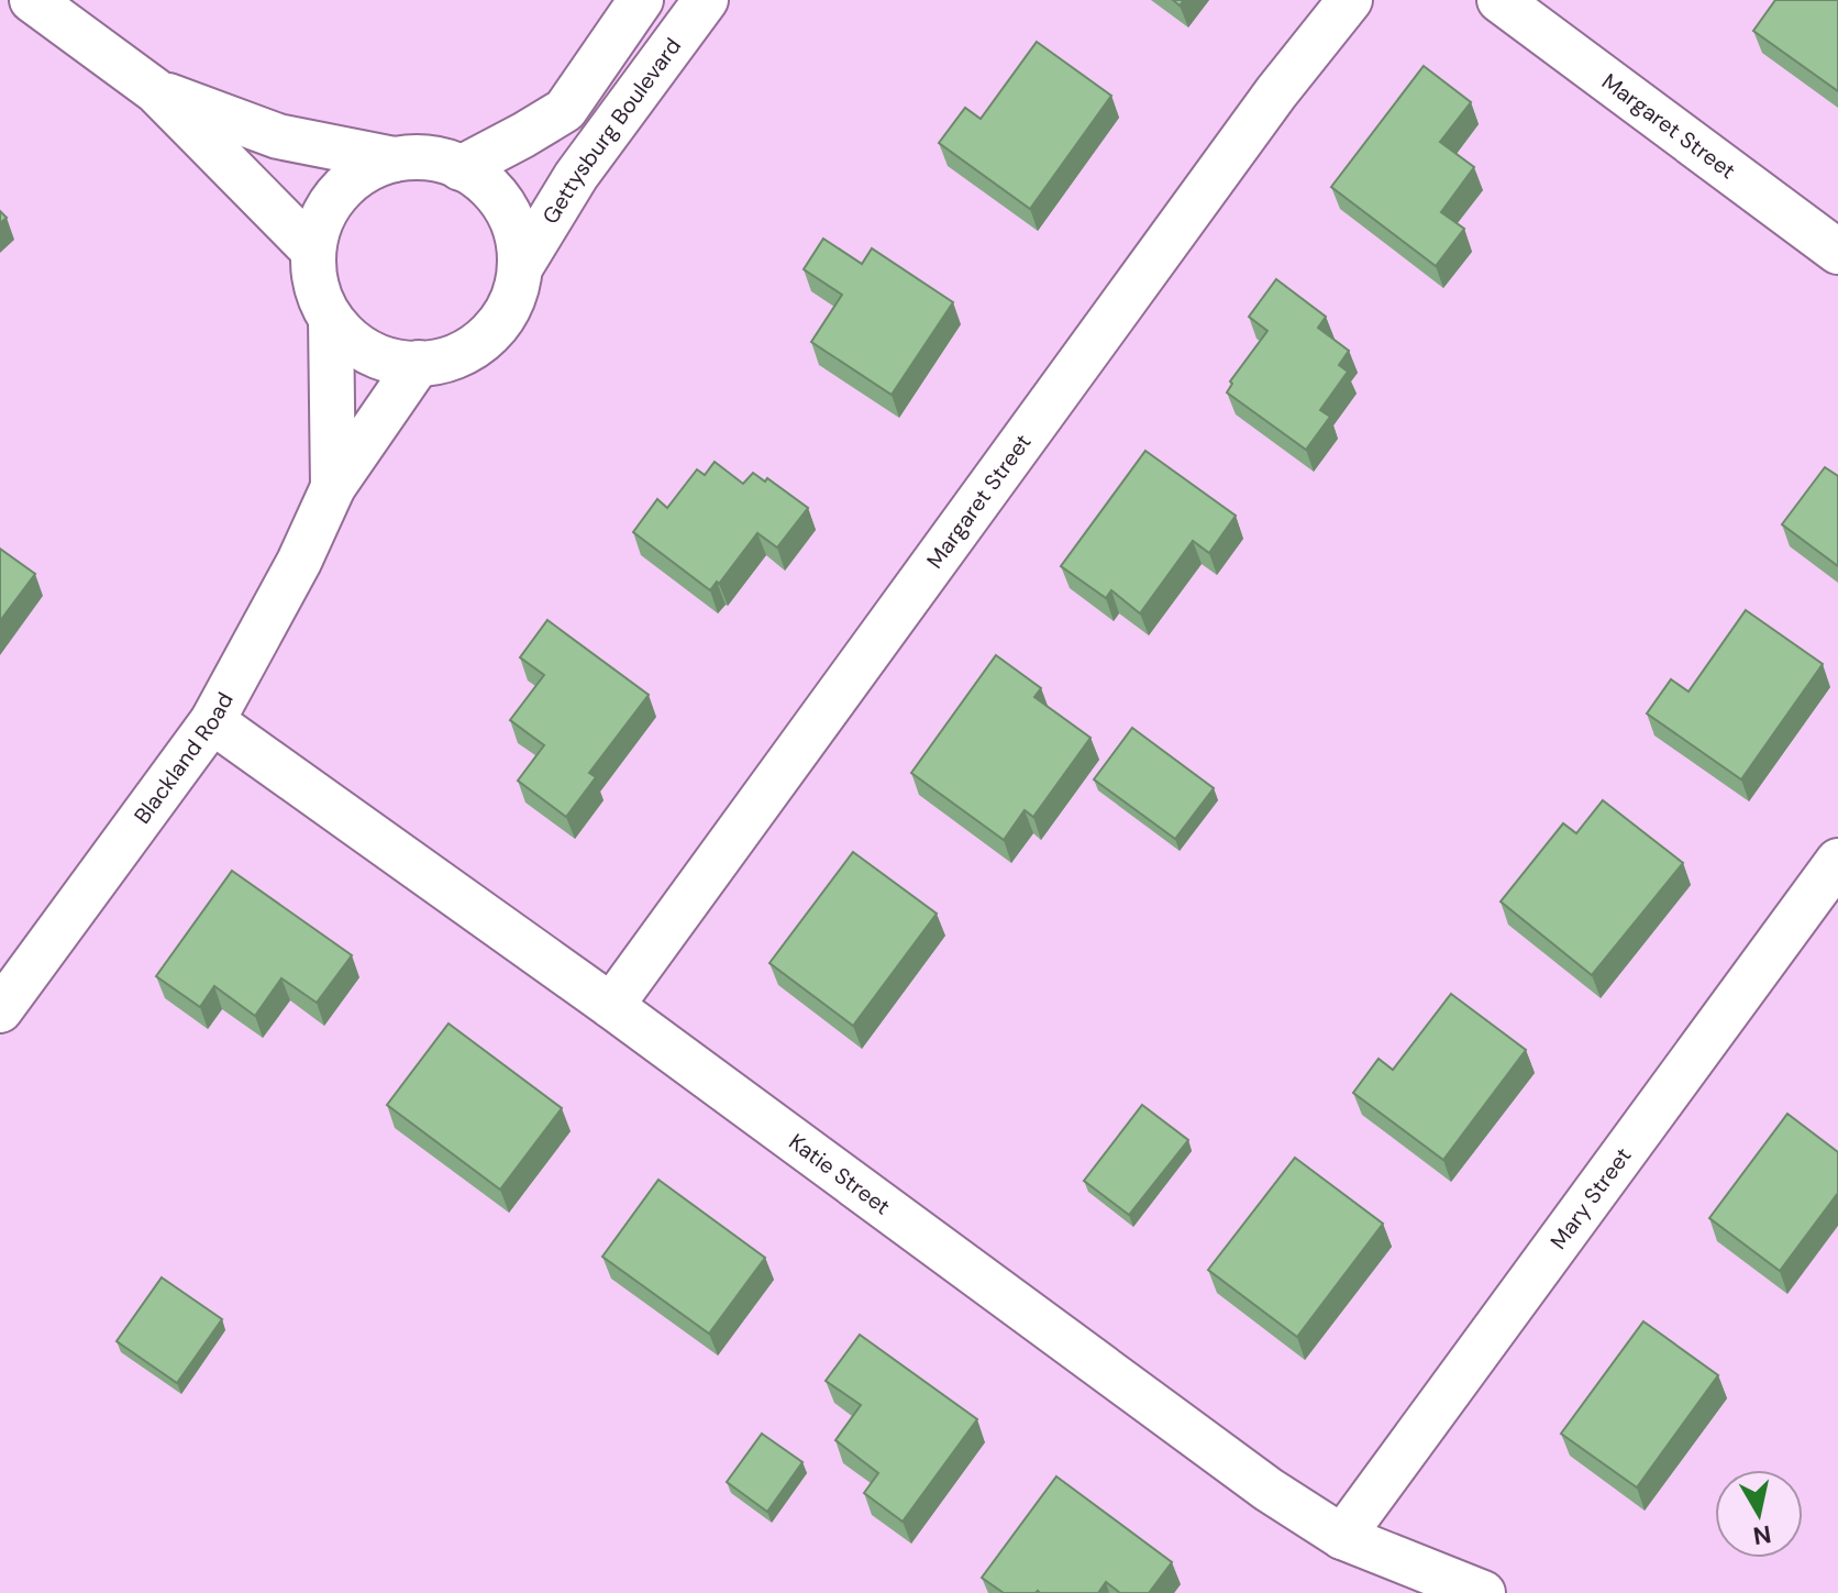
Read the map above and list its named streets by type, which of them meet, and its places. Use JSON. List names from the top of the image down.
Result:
{
  "streets": {
    "street": [
      "Margaret Street",
      "Gettysburg Boulevard",
      "Blackland Road",
      "Katie Street",
      "Mary Street"
    ]
  },
  "crossings": [
    ["Margaret Street", "Katie Street"],
    ["Gettysburg Boulevard", "Blackland Road"],
    ["Blackland Road", "Katie Street"],
    ["Katie Street", "Mary Street"]
  ],
  "north": "bottom"
}
